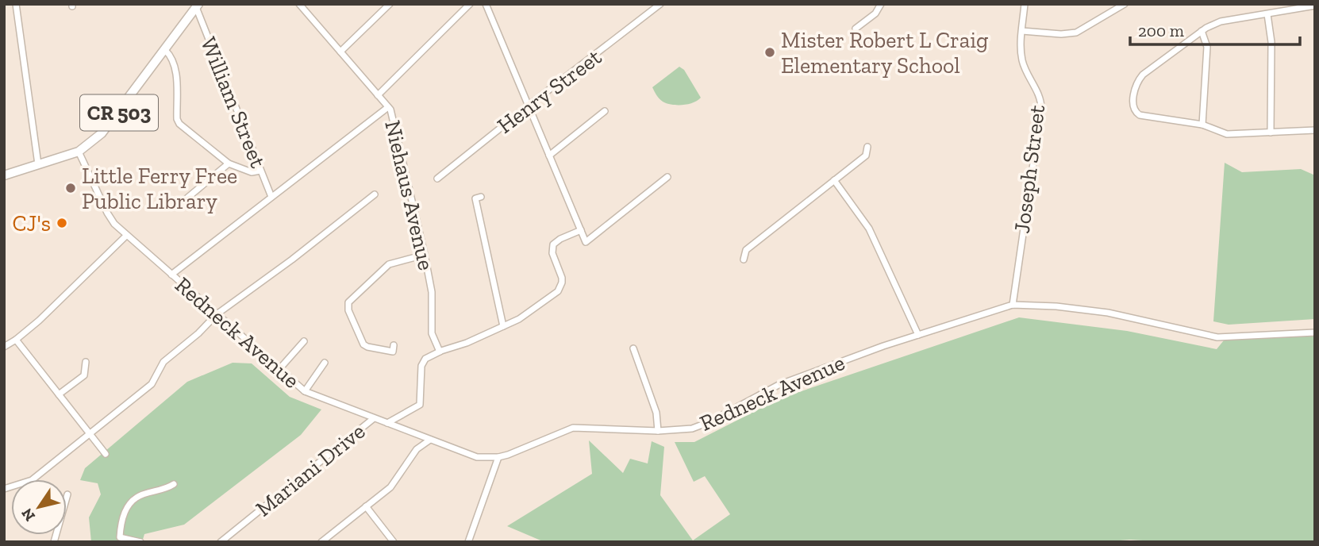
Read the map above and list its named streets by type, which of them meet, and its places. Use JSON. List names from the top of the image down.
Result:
{
  "streets": {
    "main road": ["CR 503"],
    "street": [
      "Henry Street",
      "William Street",
      "Joseph Street",
      "Niehaus Avenue",
      "Redneck Avenue",
      "Mariani Drive"
    ]
  },
  "crossings": [
    ["William Street", "CR 503"],
    ["CR 503", "Redneck Avenue"],
    ["Joseph Street", "Redneck Avenue"],
    ["Redneck Avenue", "Mariani Drive"]
  ],
  "places": ["Mister Robert L Craig Elementary School", "Little Ferry Free Public Library", "CJ's"],
  "scale_bar": "200 m",
  "north": "bottom left"
}
